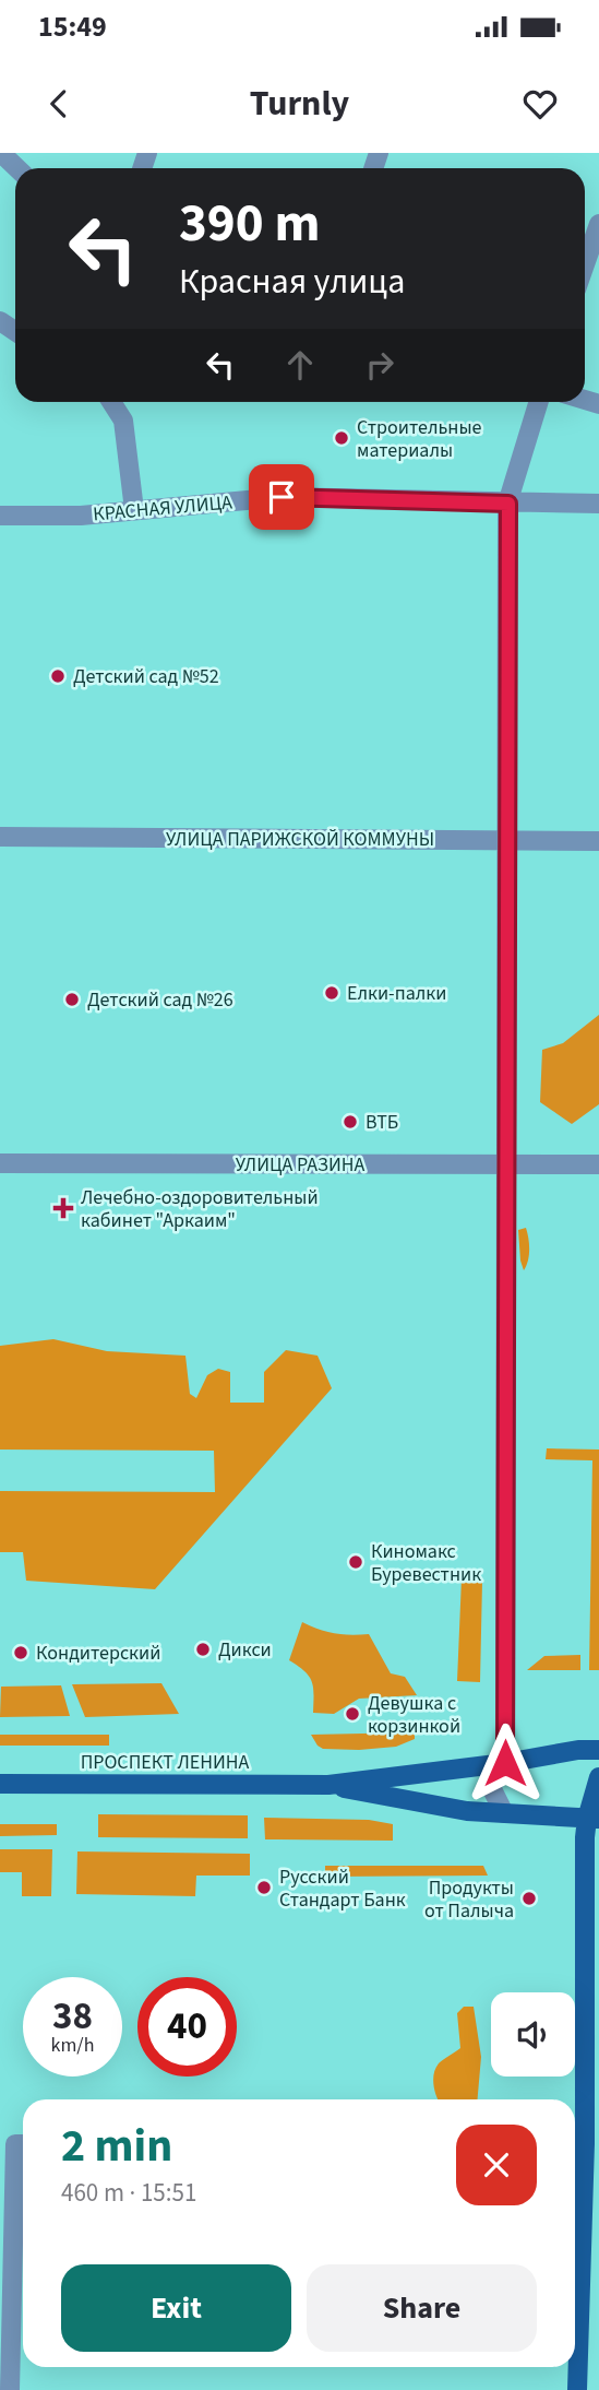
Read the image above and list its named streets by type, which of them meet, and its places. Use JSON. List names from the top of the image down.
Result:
{
  "streets": {
    "main road": ["ПРОСПЕКТ ЛЕНИНА"],
    "street": ["КРАСНАЯ УЛИЦА", "УЛИЦА ПАРИЖСКОЙ КОММУНЫ", "УЛИЦА РАЗИНА"]
  },
  "places": {
    "other": [
      "Строительные материалы",
      "Детский сад №52",
      "Елки-палки",
      "Детский сад №26",
      "ВТБ",
      "Киномакс Буревестник",
      "Дикси",
      "Кондитерский",
      "Девушка с корзинкой",
      "Русский Стандарт Банк",
      "Продукты от Палыча"
    ],
    "health": ["Лечебно-оздоровительный кабинет \"Аркаим\""]
  },
  "page": {
    "status": "15:49",
    "header": "Turnly",
    "turn": ["390 m", "Красная улица"],
    "speed": "38 km/h",
    "limit": "40",
    "heading": ["2 min", "460 m · 15:51"],
    "buttons": ["Exit", "Share"]
  }
}
